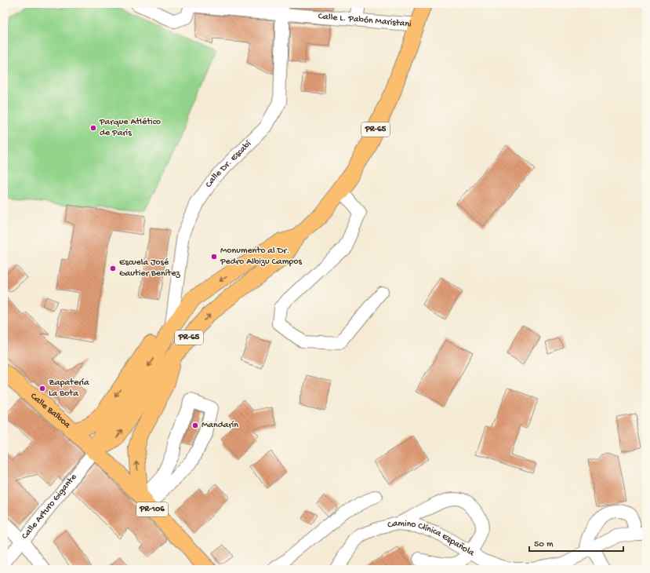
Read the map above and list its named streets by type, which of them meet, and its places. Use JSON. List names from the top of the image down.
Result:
{
  "streets": {
    "main road": ["PR-65", "Calle Balboa", "PR-106"],
    "street": [
      "Calle L. Pabón Maristani",
      "Calle Dr. Escabí",
      "Calle Arturo Gigante",
      "Camino Clínica Española"
    ]
  },
  "crossings": [
    ["Calle L. Pabón Maristani", "PR-65"],
    ["Calle L. Pabón Maristani", "Calle Dr. Escabí"],
    ["PR-65", "Calle Dr. Escabí"],
    ["PR-65", "Calle Balboa"],
    ["PR-65", "Calle Arturo Gigante"],
    ["PR-65", "PR-106"],
    ["Calle Balboa", "Calle Arturo Gigante"],
    ["Calle Balboa", "PR-106"],
    ["Calle Arturo Gigante", "PR-106"]
  ],
  "places": [
    "Parque Atlético de París",
    "Monumento al Dr. Pedro Albizu Campos",
    "Escuela José Gautier Benítez",
    "Zapatería La Bota",
    "Mandarín"
  ],
  "scale_bar": "50 m"
}
